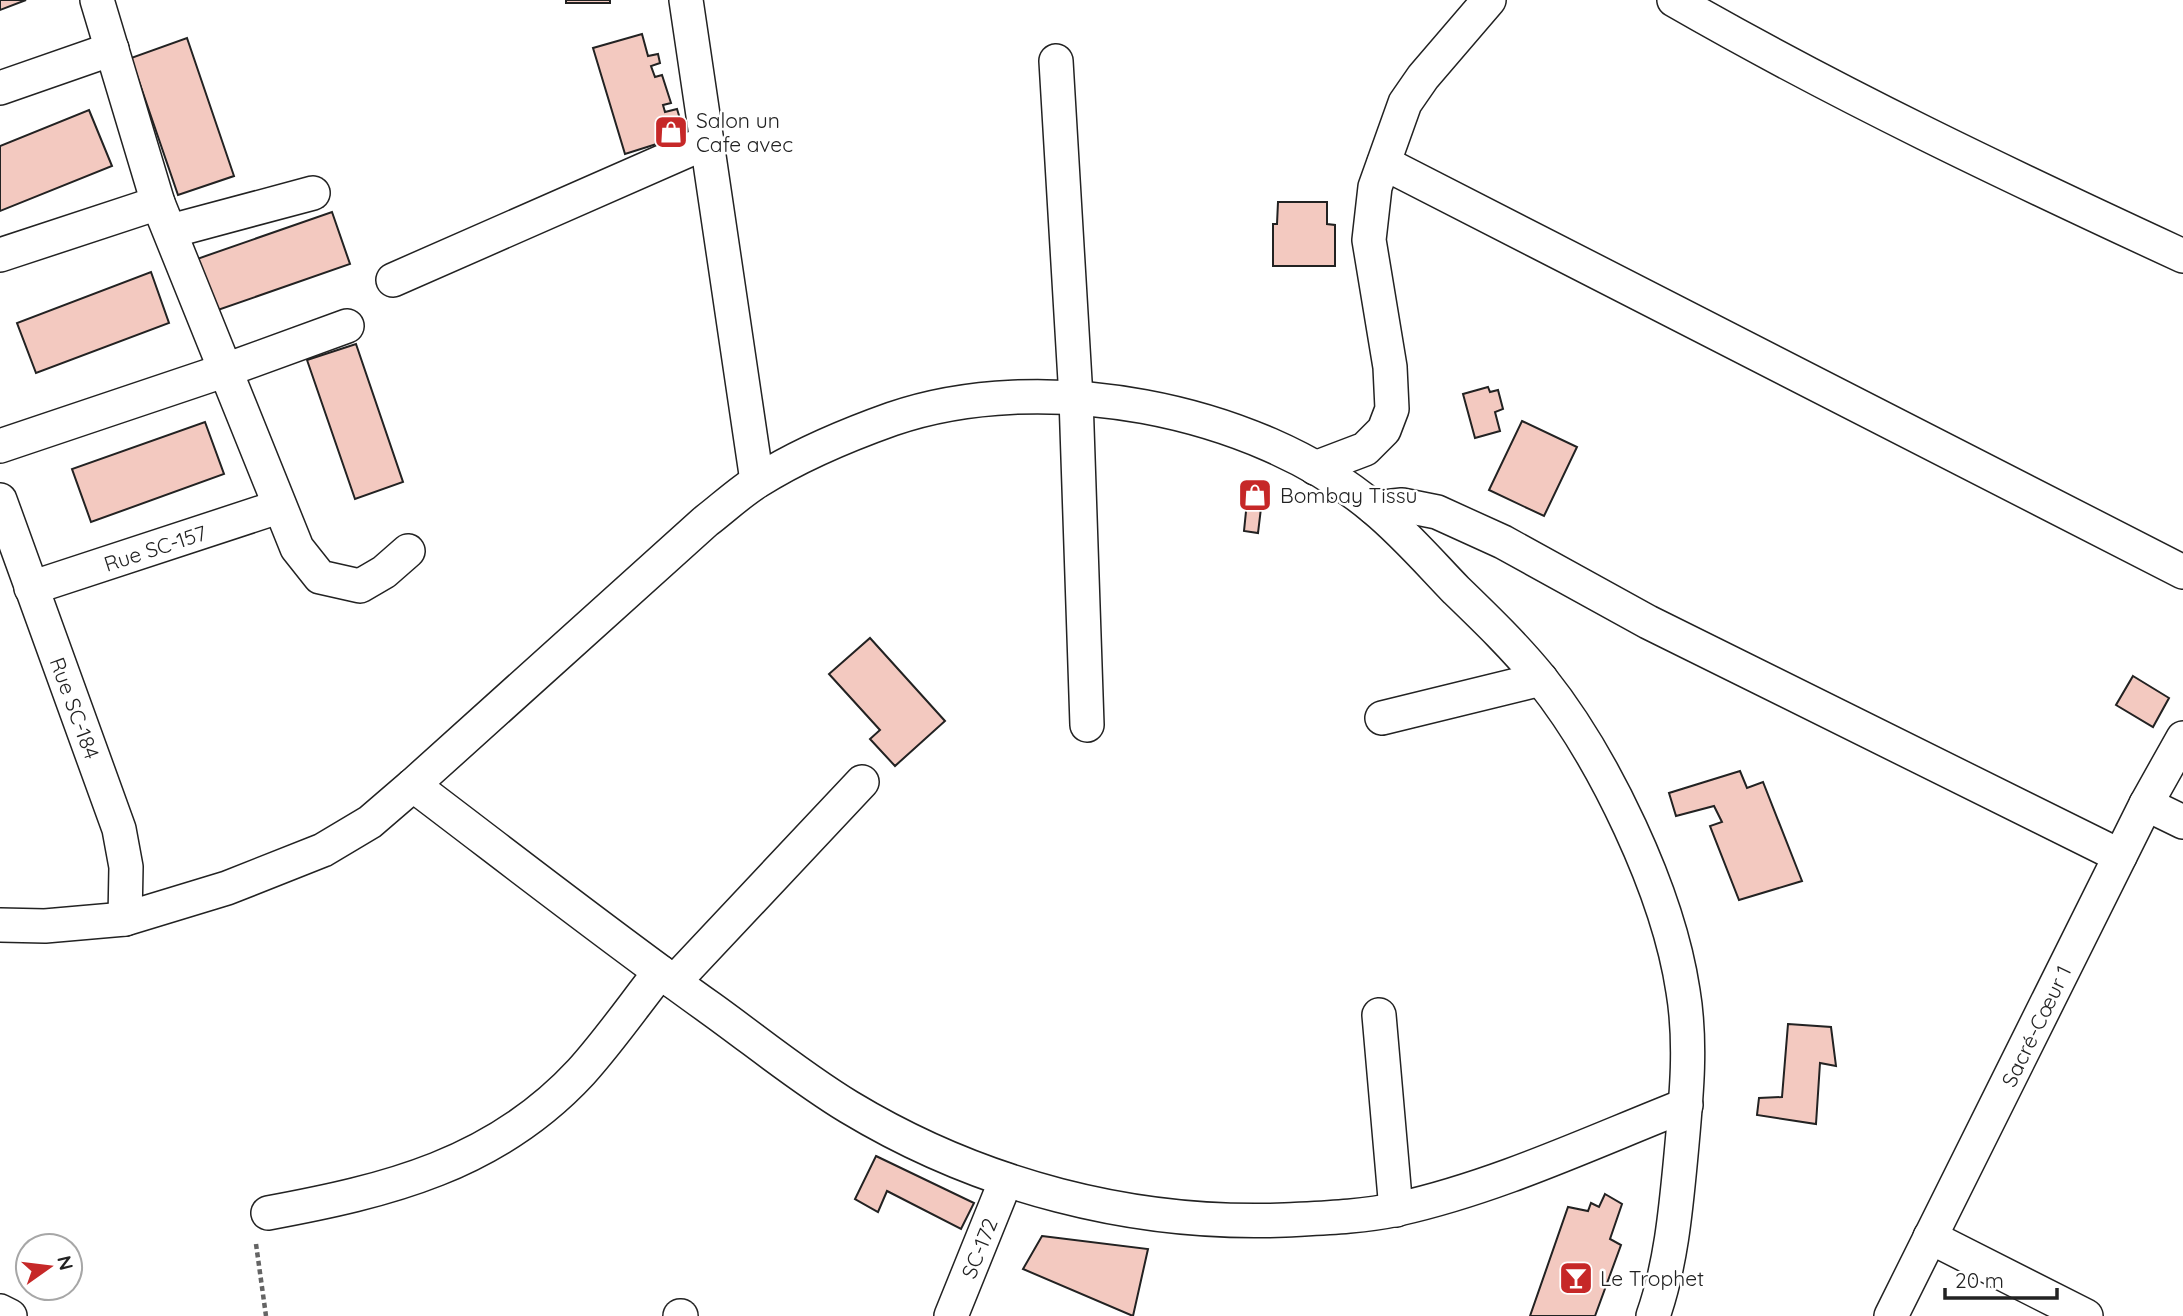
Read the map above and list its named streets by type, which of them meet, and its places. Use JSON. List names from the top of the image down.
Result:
{
  "streets": {
    "street": [
      "Rue SC-157",
      "Rue SC-184",
      "Sacré-Cœur 1",
      "SC-172"
    ]
  },
  "crossings": [
    ["Rue SC-157", "Rue SC-184"]
  ],
  "places": {
    "shop": ["Salon un Cafe avec", "Bombay Tissu"],
    "bar": ["Le Trophet"]
  },
  "scale_bar": "20 m",
  "north": "right"
}
